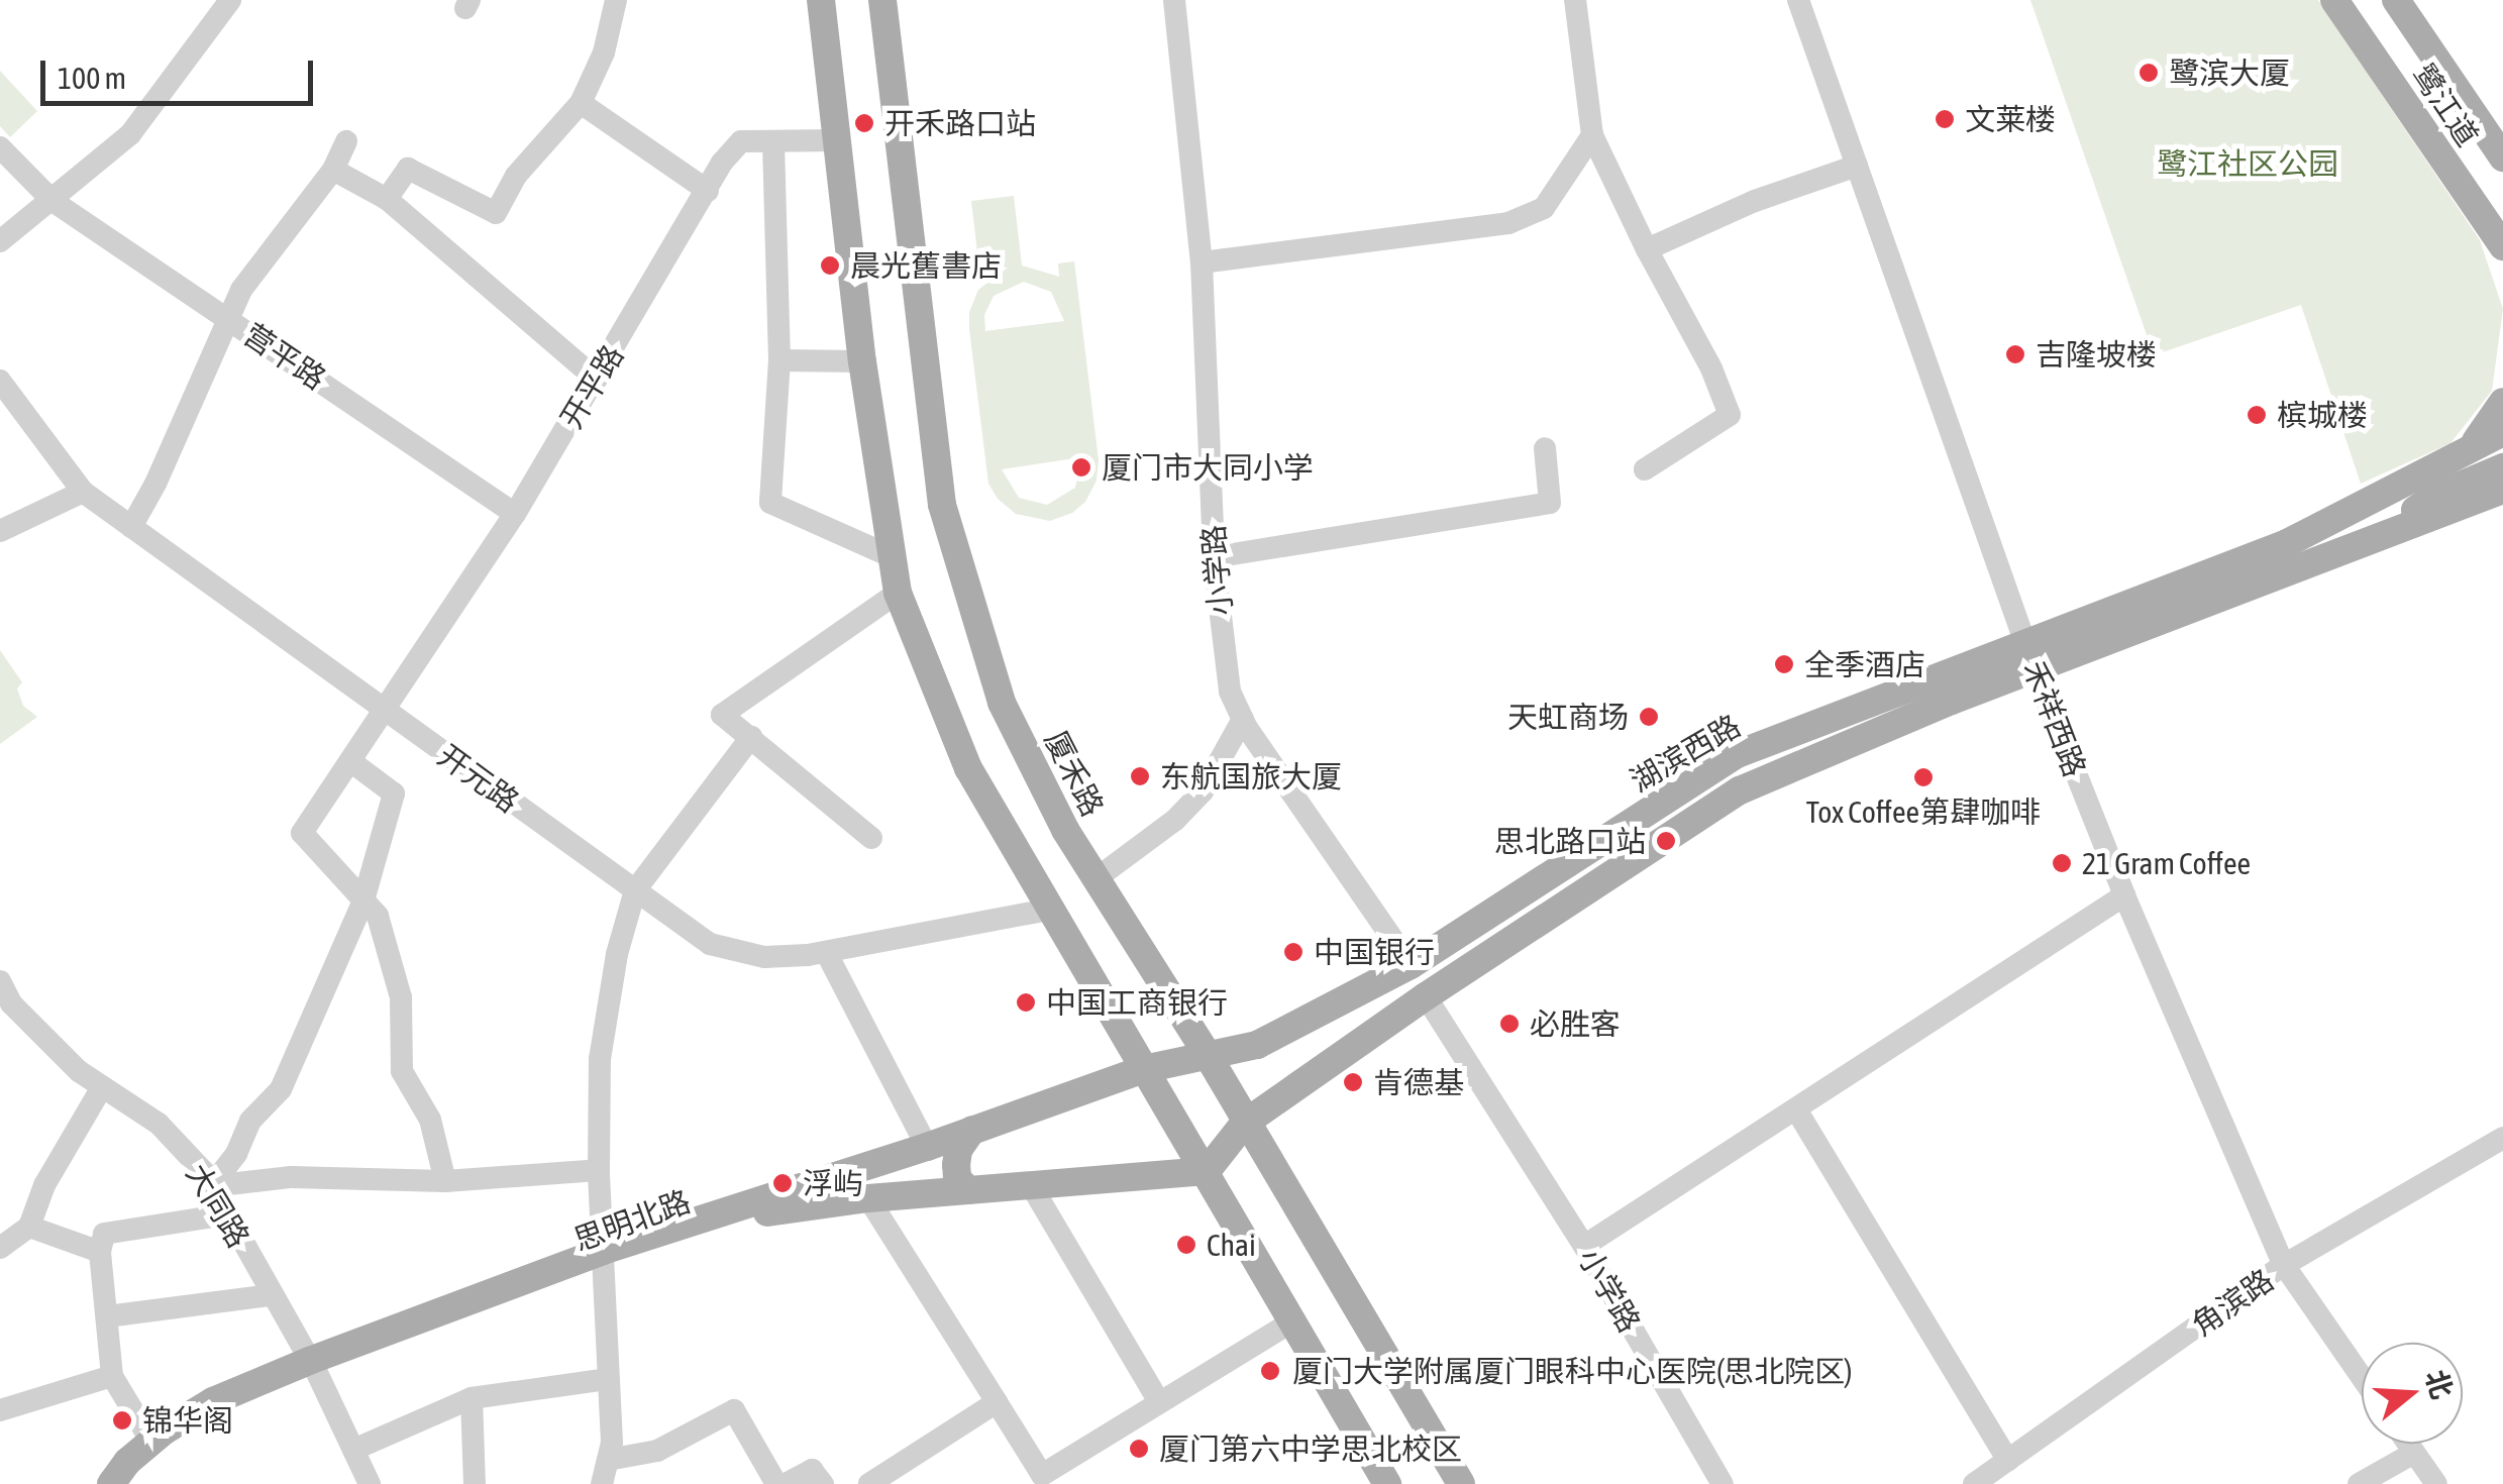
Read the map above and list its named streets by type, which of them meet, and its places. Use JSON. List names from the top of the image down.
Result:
{
  "streets": {
    "main road": [
      "鹭江道",
      "湖滨西路",
      "厦禾路",
      "思明北路"
    ],
    "street": [
      "营平路",
      "开平路",
      "小学路",
      "禾祥西路",
      "开元路",
      "大同路",
      "角滨路"
    ]
  },
  "crossings": [
    ["营平路", "开平路"],
    ["开平路", "开元路"],
    ["小学路", "湖滨西路"],
    ["禾祥西路", "湖滨西路"],
    ["禾祥西路", "角滨路"],
    ["湖滨西路", "厦禾路"],
    ["湖滨西路", "思明北路"],
    ["大同路", "思明北路"]
  ],
  "parks": ["鹭江社区公园"],
  "places": [
    "鹭滨大厦",
    "文莱楼",
    "开禾路口站",
    "晨光舊書店",
    "吉隆坡楼",
    "槟城楼",
    "厦门市大同小学",
    "全季酒店",
    "天虹商场",
    "东航国旅大厦",
    "Tox Coffee第肆咖啡",
    "思北路口站",
    "21 Gram Coffee",
    "中国银行",
    "中国工商银行",
    "必胜客",
    "肯德基",
    "浮屿",
    "Chai",
    "厦门大学附属厦门眼科中心医院(思北院区)",
    "锦华阁",
    "厦门第六中学思北校区"
  ],
  "scale_bar": "100 m",
  "north": "right"
}
